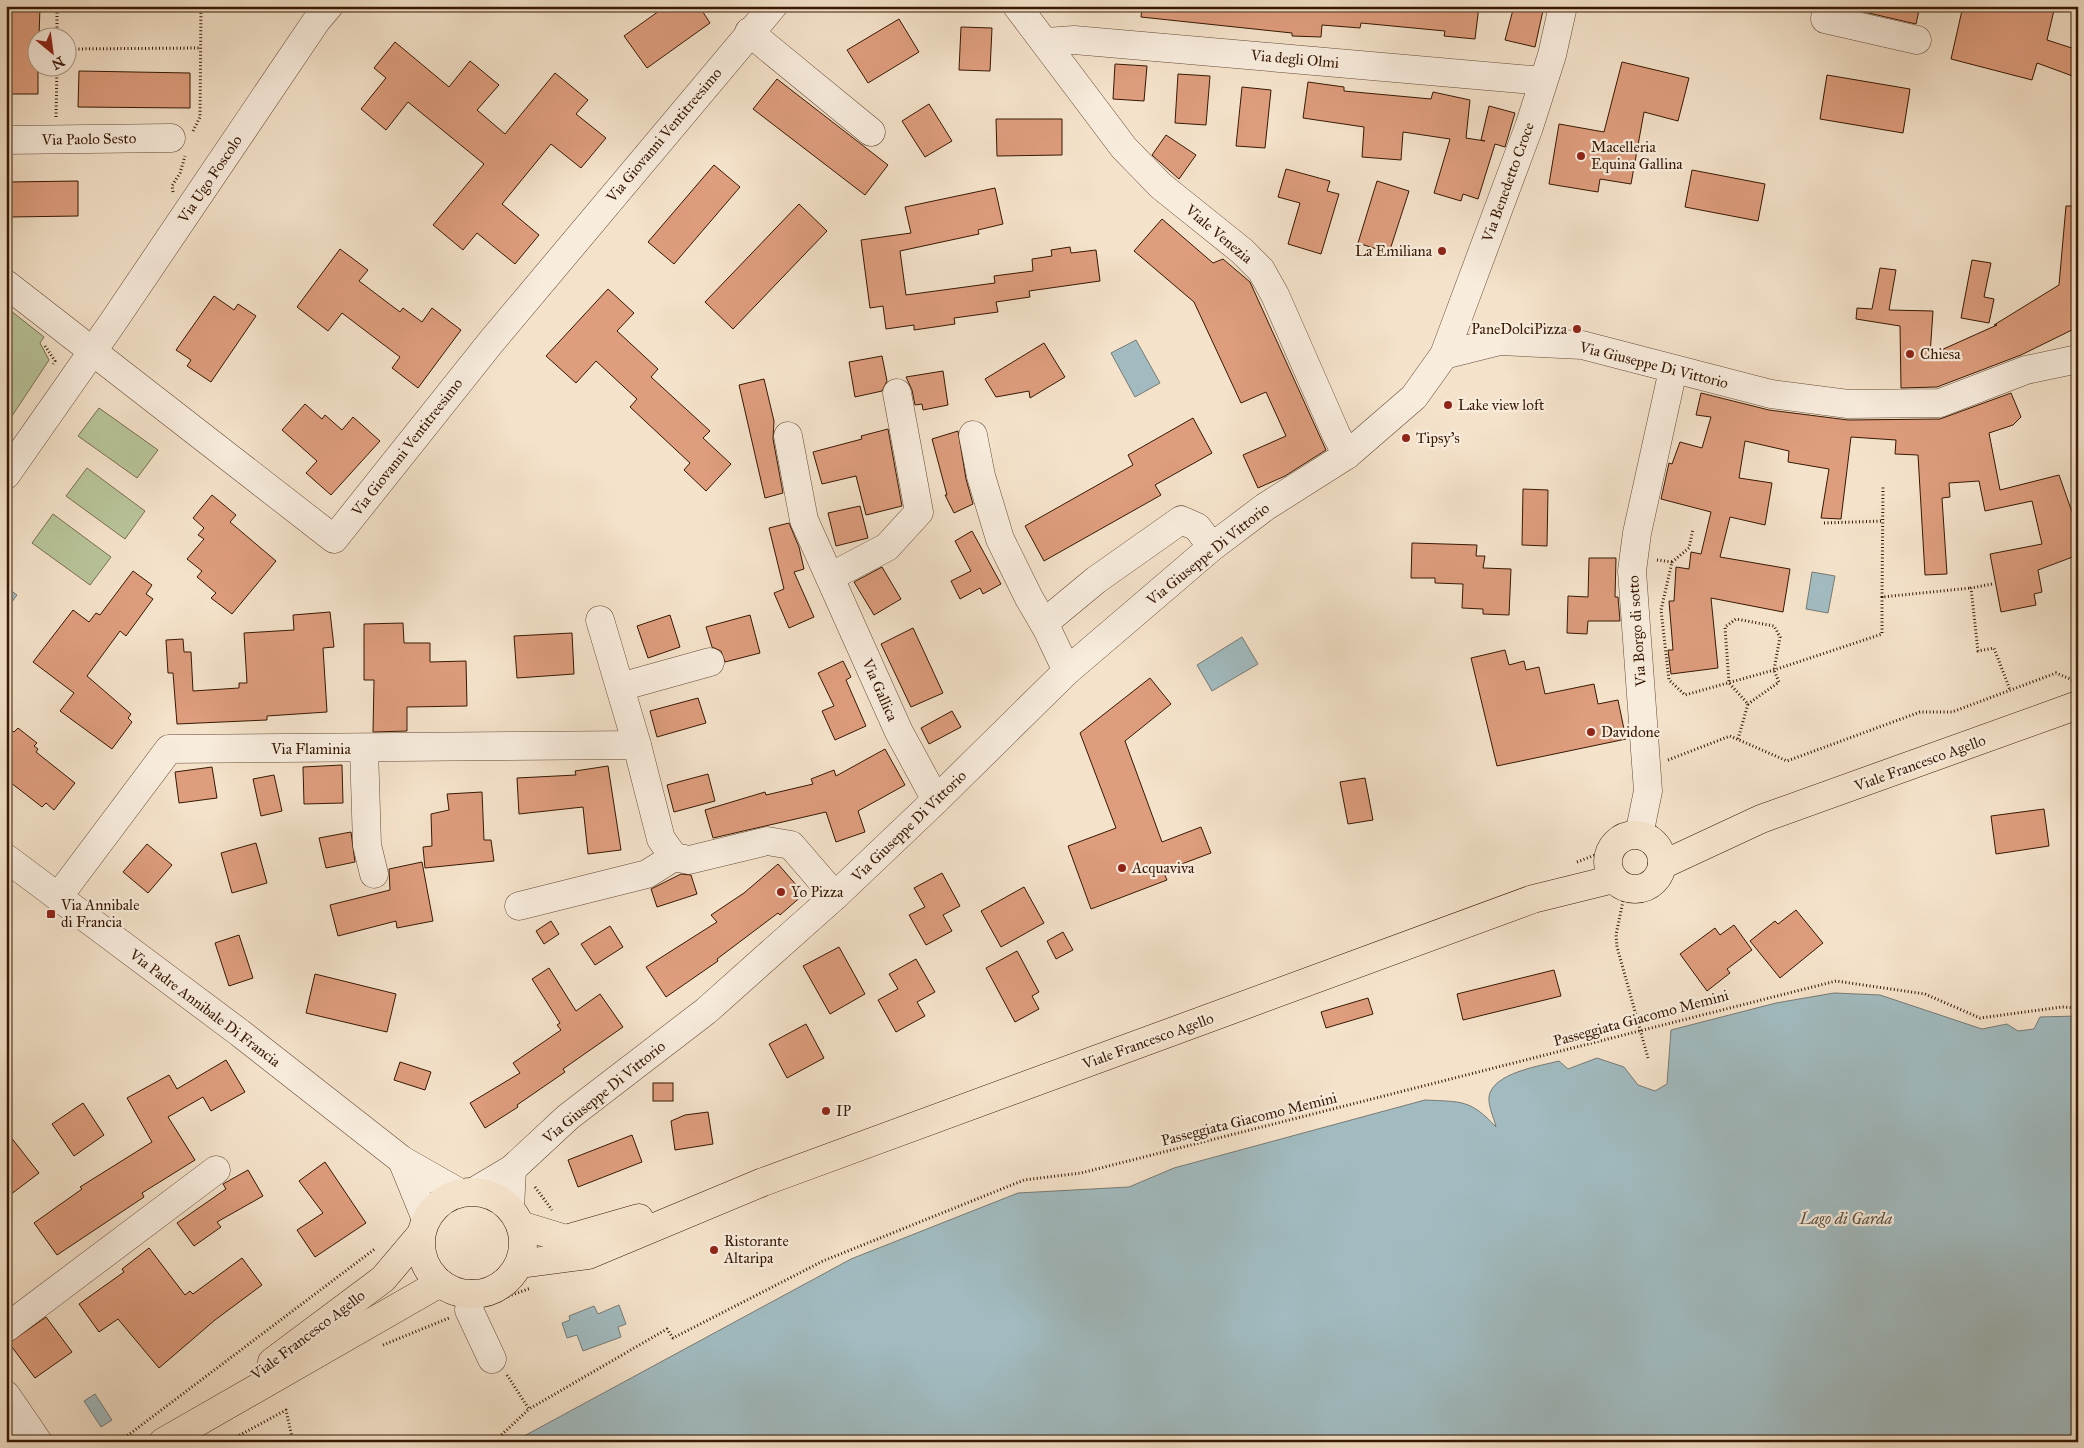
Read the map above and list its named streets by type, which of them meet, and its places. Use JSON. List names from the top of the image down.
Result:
{
  "streets": {
    "main road": ["Viale Francesco Agello"],
    "street": [
      "Via degli Olmi",
      "Via Giovanni Ventitreesimo",
      "Via Paolo Sesto",
      "Via Ugo Foscolo",
      "Via Benedetto Croce",
      "Viale Venezia",
      "Via Giuseppe Di Vittorio",
      "Via Borgo di sotto",
      "Via Gallica",
      "Via Flaminia",
      "Via Padre Annibale Di Francia"
    ],
    "path": ["Passeggiata Giacomo Memini"]
  },
  "crossings": [
    ["Via degli Olmi", "Via Benedetto Croce"],
    ["Via degli Olmi", "Viale Venezia"],
    ["Via Giovanni Ventitreesimo", "Via Ugo Foscolo"],
    ["Via Benedetto Croce", "Via Giuseppe Di Vittorio"],
    ["Viale Venezia", "Via Giuseppe Di Vittorio"],
    ["Via Giuseppe Di Vittorio", "Via Borgo di sotto"],
    ["Via Giuseppe Di Vittorio", "Via Gallica"],
    ["Via Giuseppe Di Vittorio", "Viale Francesco Agello"],
    ["Via Giuseppe Di Vittorio", "Via Padre Annibale Di Francia"],
    ["Via Borgo di sotto", "Viale Francesco Agello"],
    ["Via Flaminia", "Via Padre Annibale Di Francia"],
    ["Viale Francesco Agello", "Via Padre Annibale Di Francia"]
  ],
  "water": ["Lago di Garda"],
  "places": {
    "other": [
      "Macelleria Equina Gallina",
      "La Emiliana",
      "PaneDolciPizza",
      "Chiesa",
      "Lake view loft",
      "Tipsy's",
      "Davidone",
      "Acquaviva",
      "Yo Pizza",
      "IP",
      "Ristorante Altaripa"
    ],
    "transit": ["Via Annibale di Francia"]
  },
  "north": "bottom right"
}
